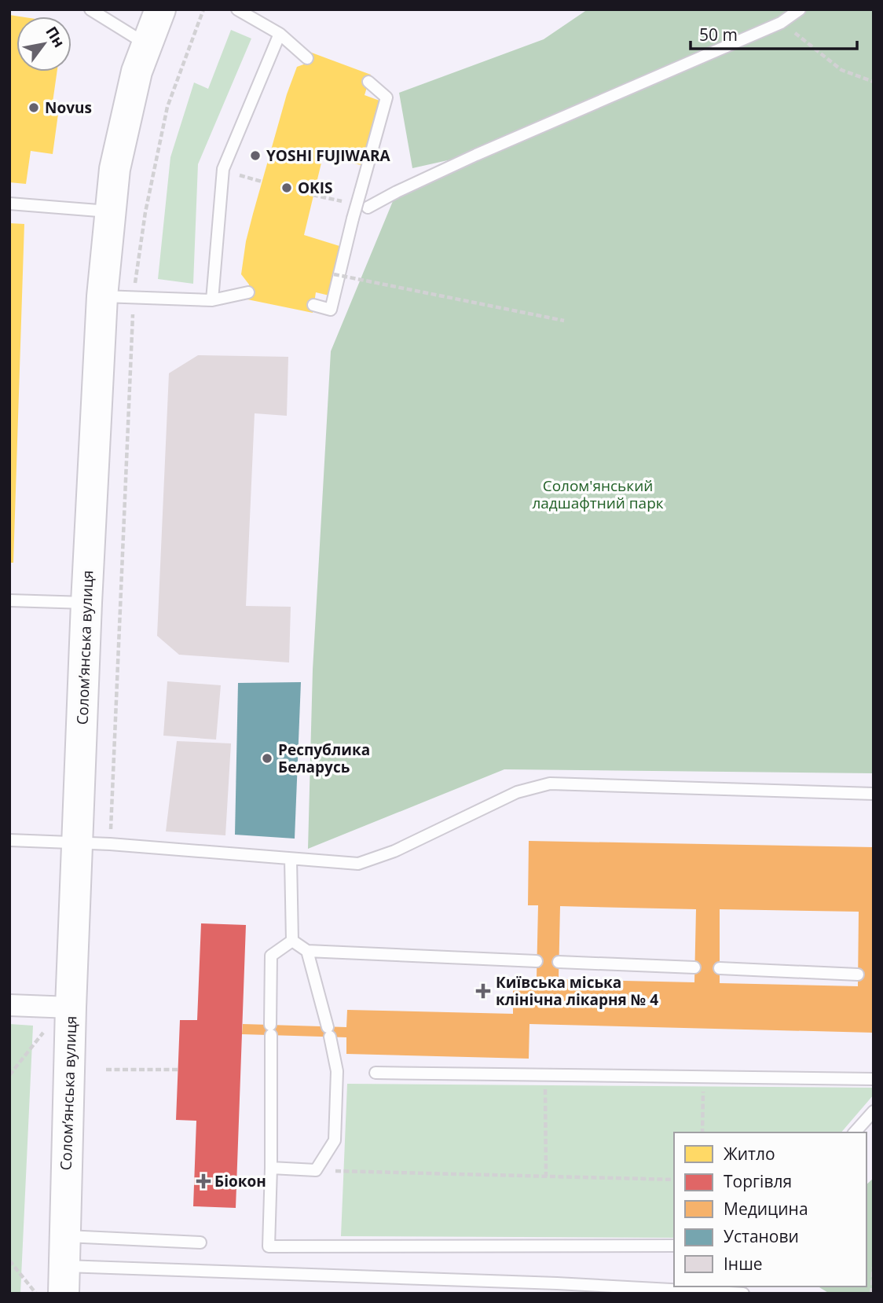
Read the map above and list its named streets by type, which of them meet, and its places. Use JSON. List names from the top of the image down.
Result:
{
  "streets": {
    "main road": ["Соломʼянська вулиця"]
  },
  "parks": ["Солом'янський ладшафтний парк"],
  "places": {
    "other": [
      "Novus",
      "YOSHI FUJIWARA",
      "OKIS",
      "Республика Беларусь"
    ],
    "health": ["Київська міська клінічна лікарня № 4", "Біокон"]
  },
  "legend": [
    "Житло",
    "Торгівля",
    "Медицина",
    "Установи",
    "Інше"
  ],
  "scale_bar": "50 m",
  "north": "top right"
}
